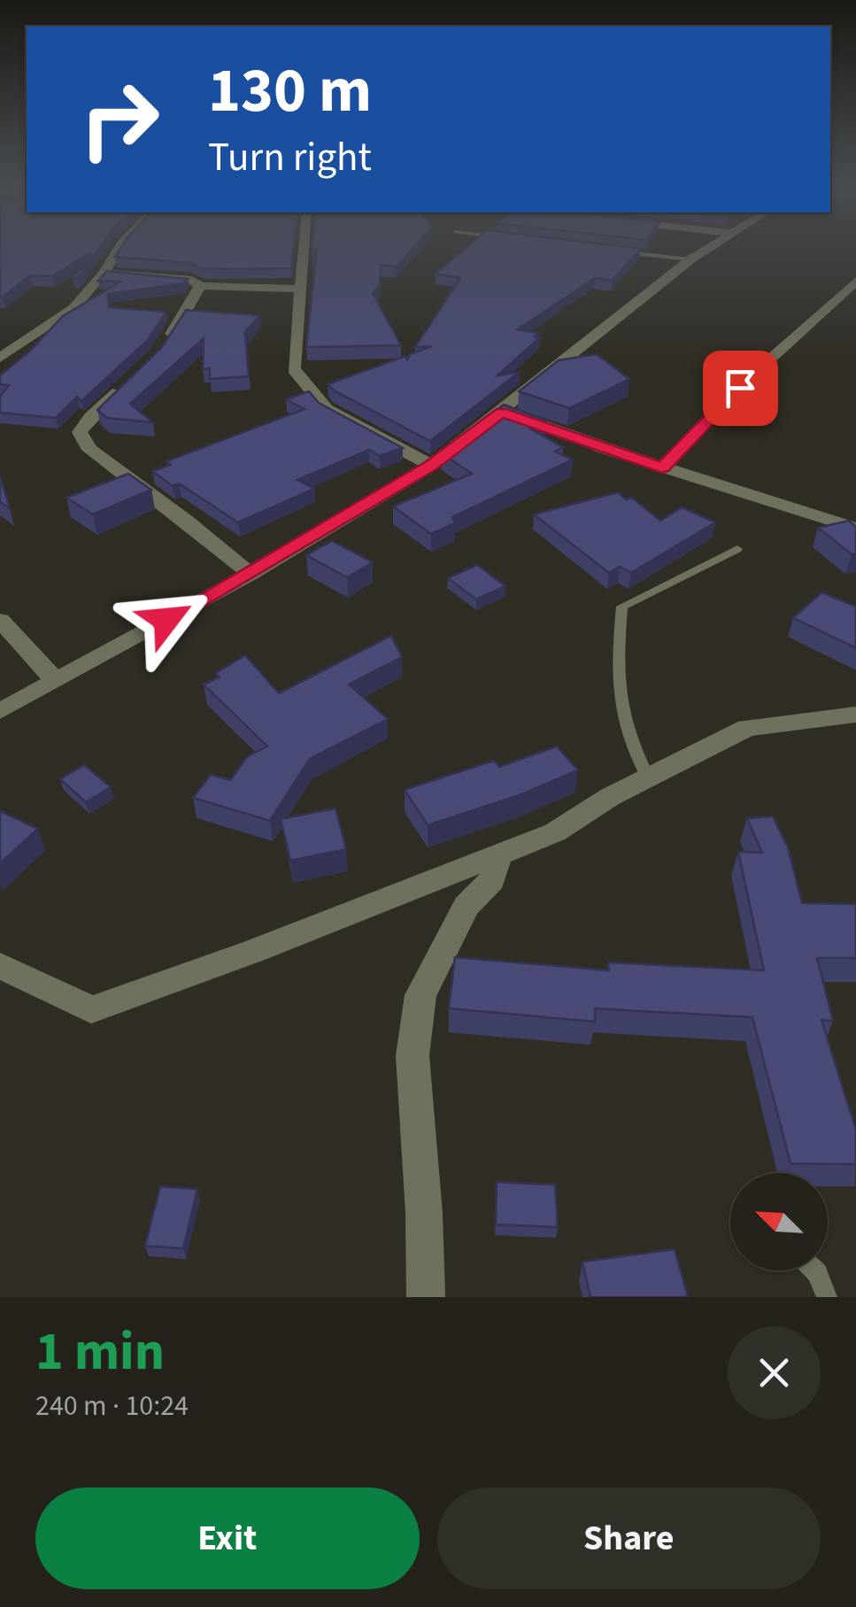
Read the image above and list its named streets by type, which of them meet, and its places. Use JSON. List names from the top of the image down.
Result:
{
  "north": "top left",
  "page": {
    "turn": ["130 m", "Turn right"],
    "heading": ["1 min", "240 m · 10:24"],
    "buttons": ["Exit", "Share"]
  }
}
